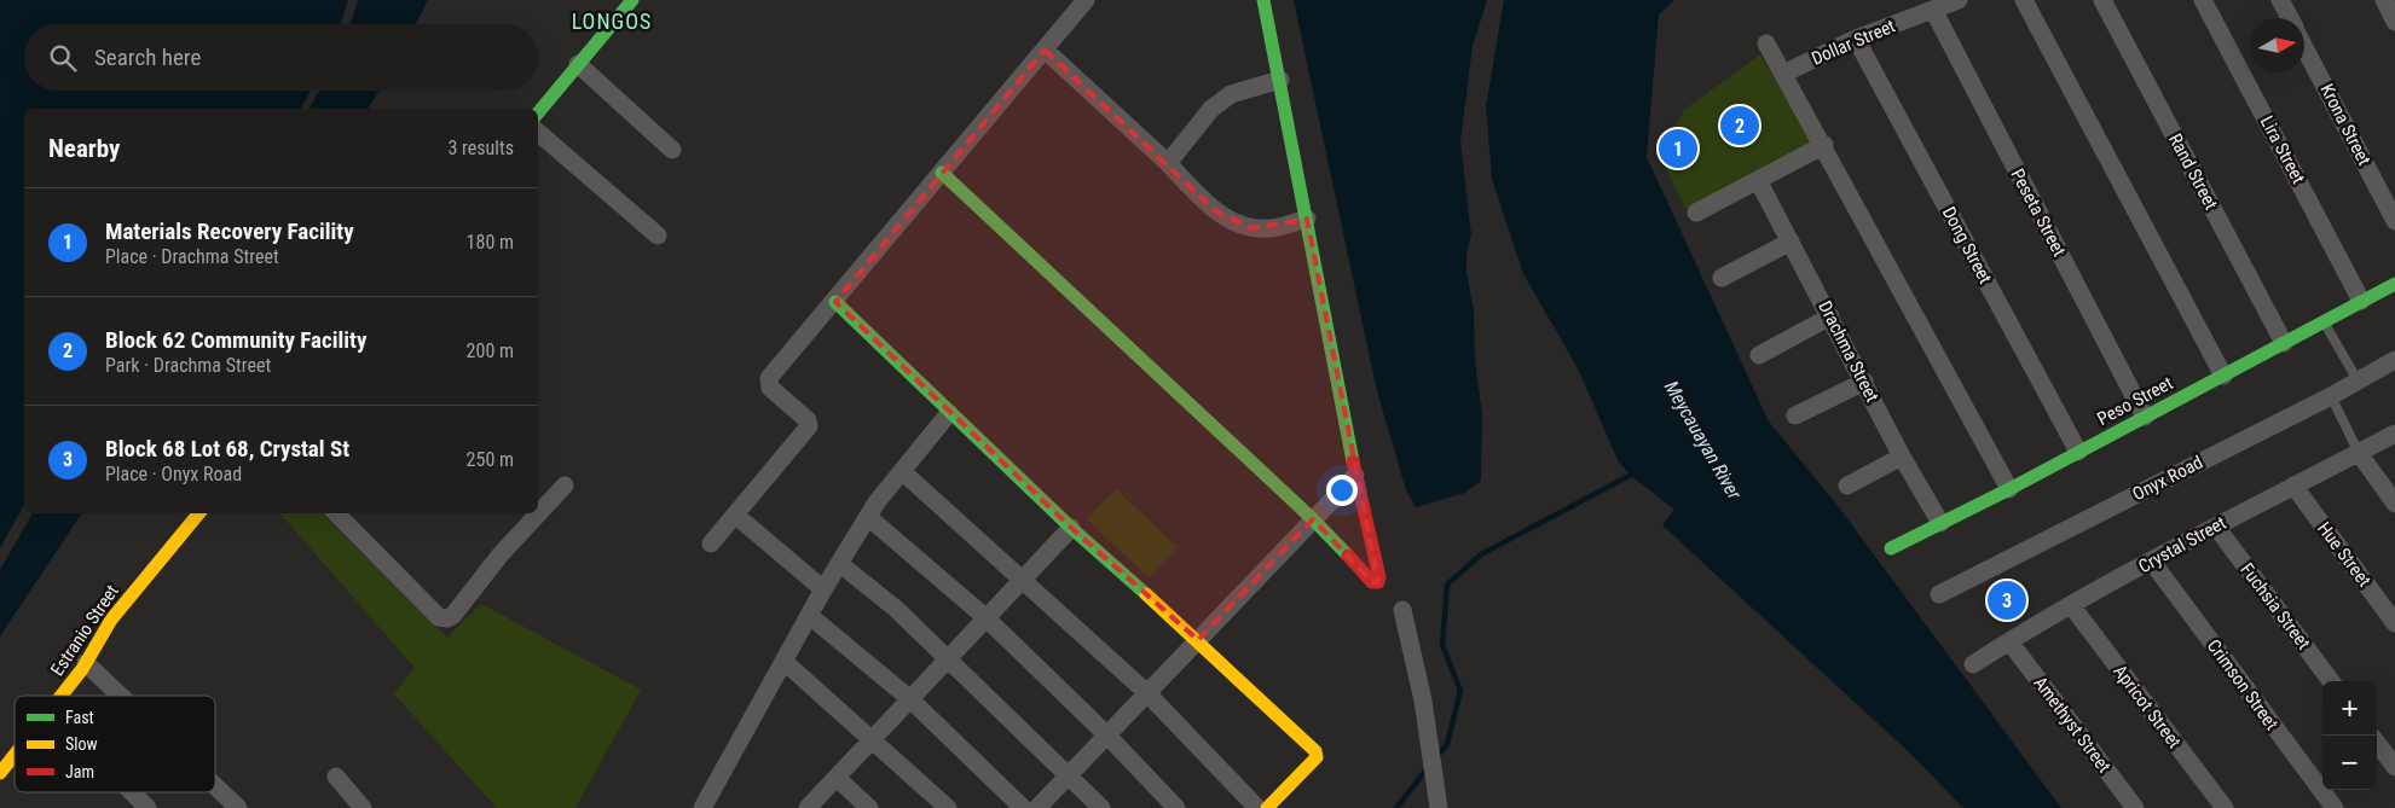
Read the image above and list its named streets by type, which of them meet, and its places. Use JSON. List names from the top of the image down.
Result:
{
  "streets": {
    "street": [
      "Dollar Street",
      "Krona Street",
      "Lira Street",
      "Rand Street",
      "Peseta Street",
      "Dong Street",
      "Drachma Street",
      "Peso Street",
      "Onyx Road",
      "Crystal Street",
      "Hue Street",
      "Fuchsia Street",
      "Estranio Street",
      "Crimson Street",
      "Apricot Street",
      "Amethyst Street"
    ]
  },
  "crossings": [
    ["Dollar Street", "Peseta Street"],
    ["Dollar Street", "Dong Street"],
    ["Lira Street", "Peso Street"],
    ["Rand Street", "Peso Street"],
    ["Peseta Street", "Peso Street"],
    ["Dong Street", "Peso Street"],
    ["Drachma Street", "Peso Street"],
    ["Crystal Street", "Hue Street"],
    ["Crystal Street", "Fuchsia Street"],
    ["Crystal Street", "Crimson Street"],
    ["Crystal Street", "Apricot Street"],
    ["Crystal Street", "Amethyst Street"]
  ],
  "districts": ["LONGOS"],
  "water": ["Meycauayan River"],
  "legend": ["Fast", "Slow", "Jam"],
  "north": "right",
  "page": {
    "search": "Search here",
    "pins": ["2", "1", "3"],
    "heading": ["Nearby", "3 results"],
    "list": [
      {
        "mark": "1",
        "name": "Materials Recovery Facility",
        "note": "Place · Drachma Street",
        "value": "180 m"
      },
      {
        "mark": "2",
        "name": "Block 62 Community Facility",
        "note": "Park · Drachma Street",
        "value": "200 m"
      },
      {
        "mark": "3",
        "name": "Block 68 Lot 68, Crystal St",
        "note": "Place · Onyx Road",
        "value": "250 m"
      }
    ],
    "map_buttons": ["+", "−"]
  }
}
